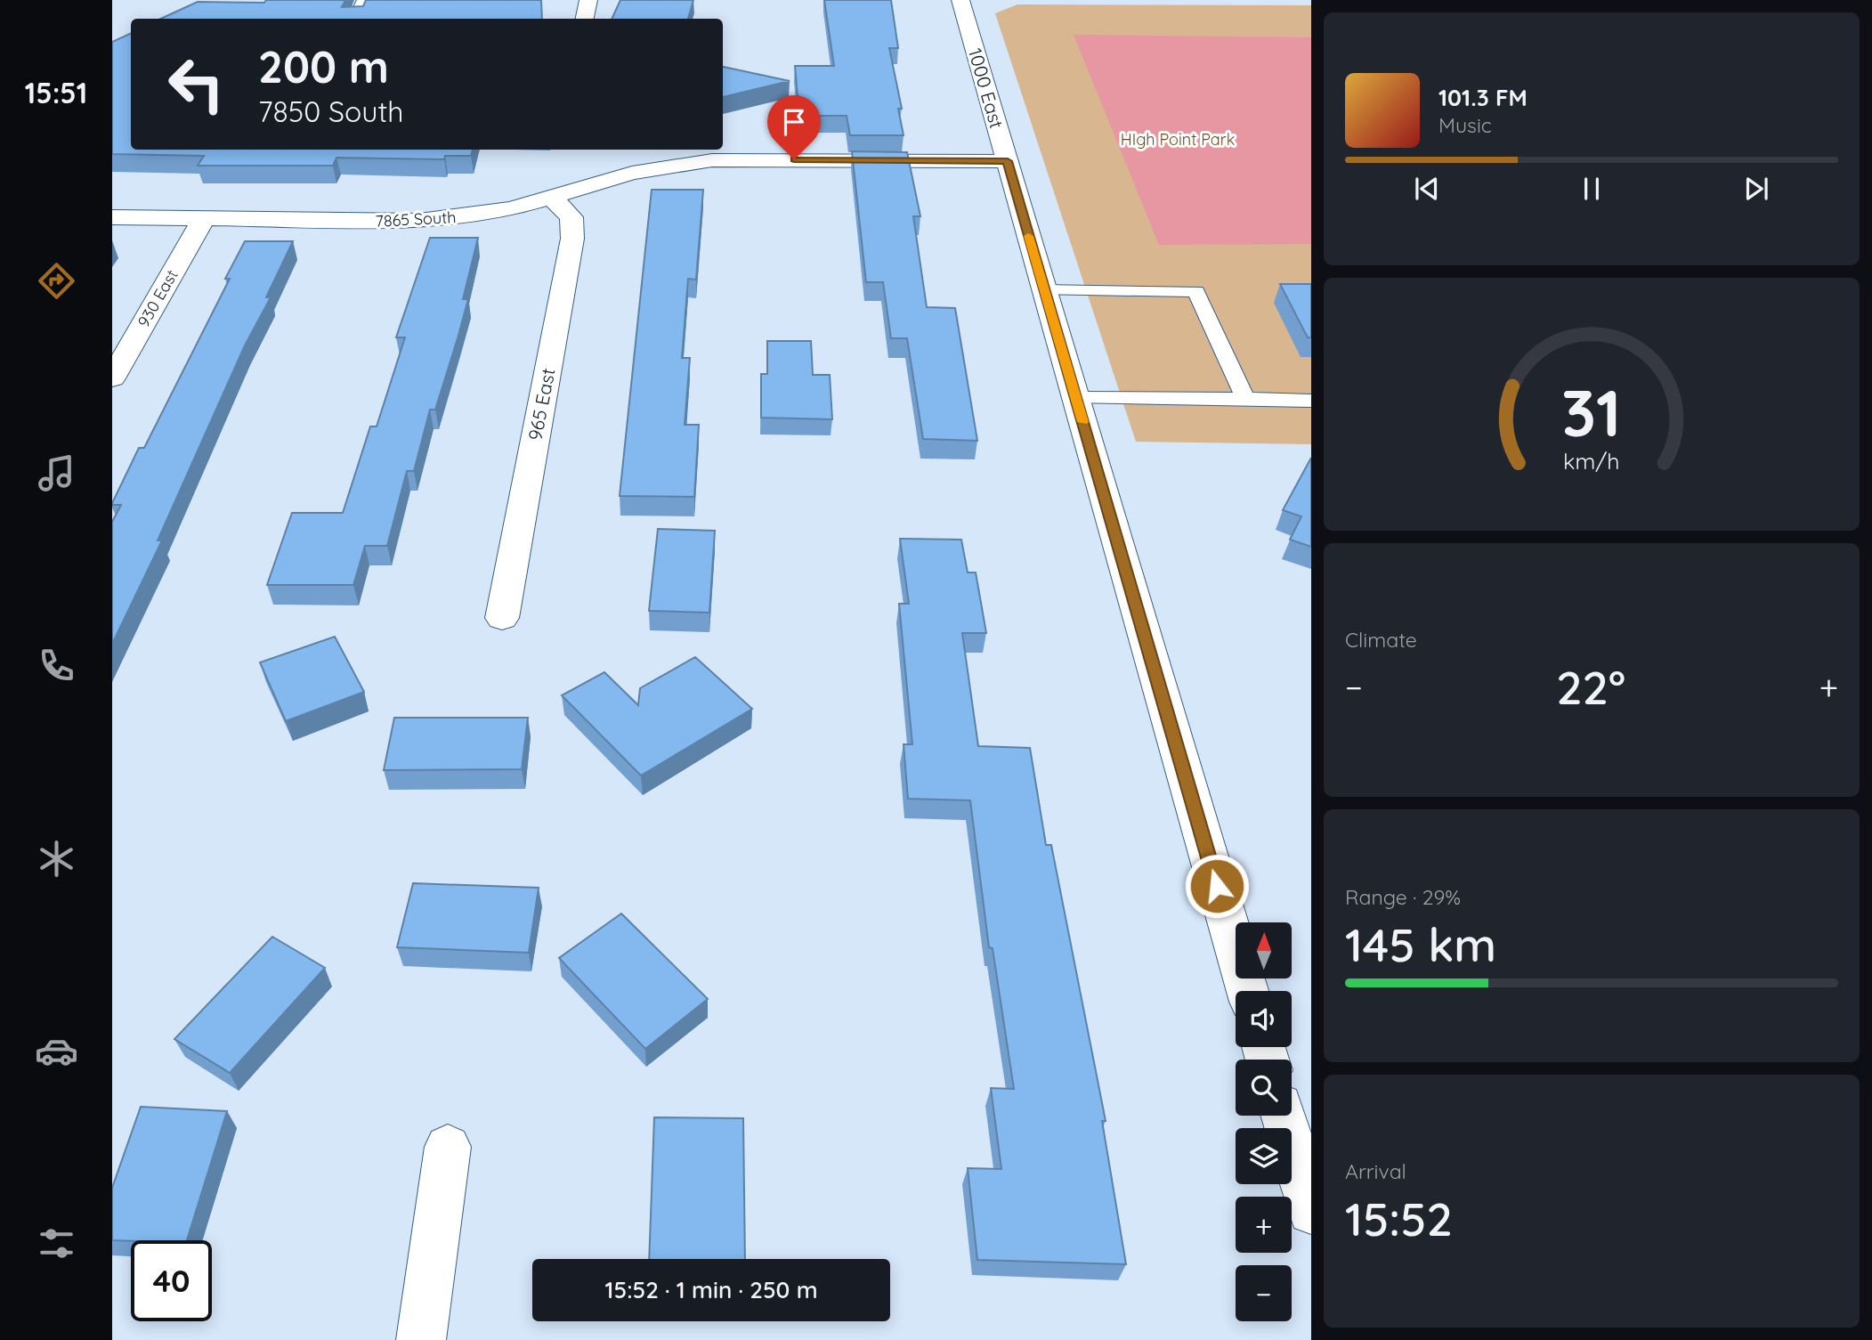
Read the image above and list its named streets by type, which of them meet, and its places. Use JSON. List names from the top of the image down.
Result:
{
  "streets": {
    "street": [
      "1000 East",
      "7865 South",
      "930 East",
      "965 East"
    ]
  },
  "crossings": [
    ["1000 East", "7865 South"],
    ["7865 South", "930 East"],
    ["7865 South", "965 East"]
  ],
  "parks": ["HIgh Point Park"],
  "north": "top",
  "page": {
    "tabs": "15:51",
    "turn": ["200 m", "7850 South"],
    "song": ["101.3 FM", "Music"],
    "tile": [
      "Climate",
      ["Range · 29%", "145 km"],
      ["Arrival", "15:52"]
    ],
    "heat": ["−", "22°", "+"],
    "map_buttons": ["+", "−"],
    "limit": "40",
    "trip": "15:52 · 1 min · 250 m",
    "gauge": ["31", "km/h"]
  }
}
